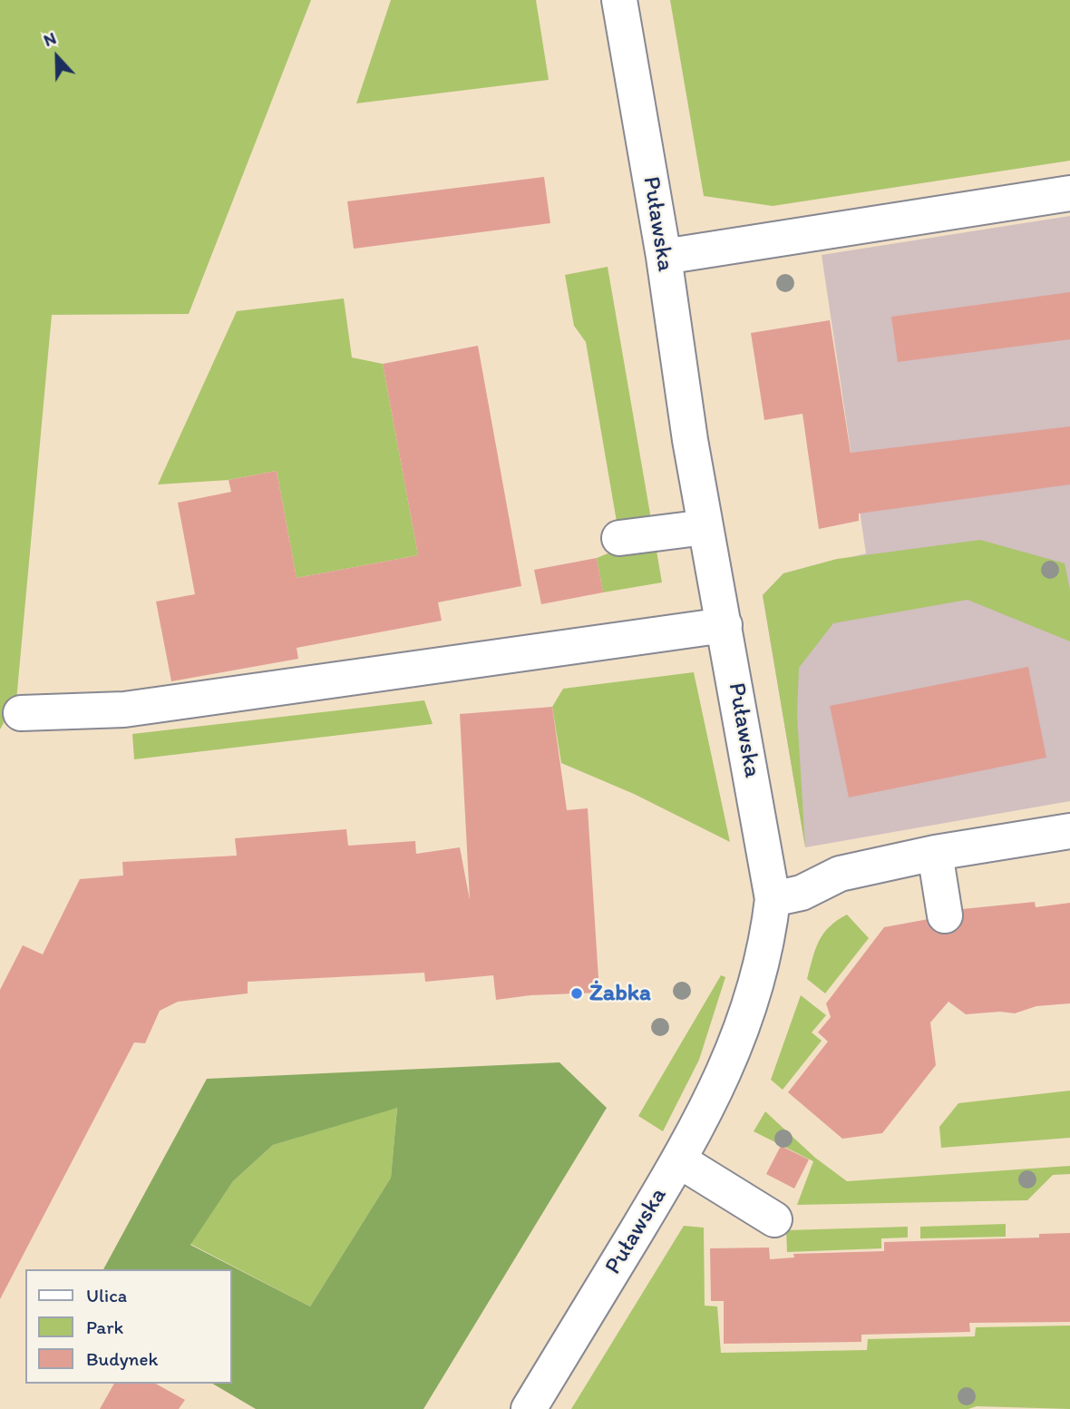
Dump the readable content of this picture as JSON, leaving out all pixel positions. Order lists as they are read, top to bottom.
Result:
{
  "streets": {
    "street": ["Puławska"]
  },
  "places": ["Żabka"],
  "legend": ["Ulica", "Park", "Budynek"],
  "north": "top"
}
